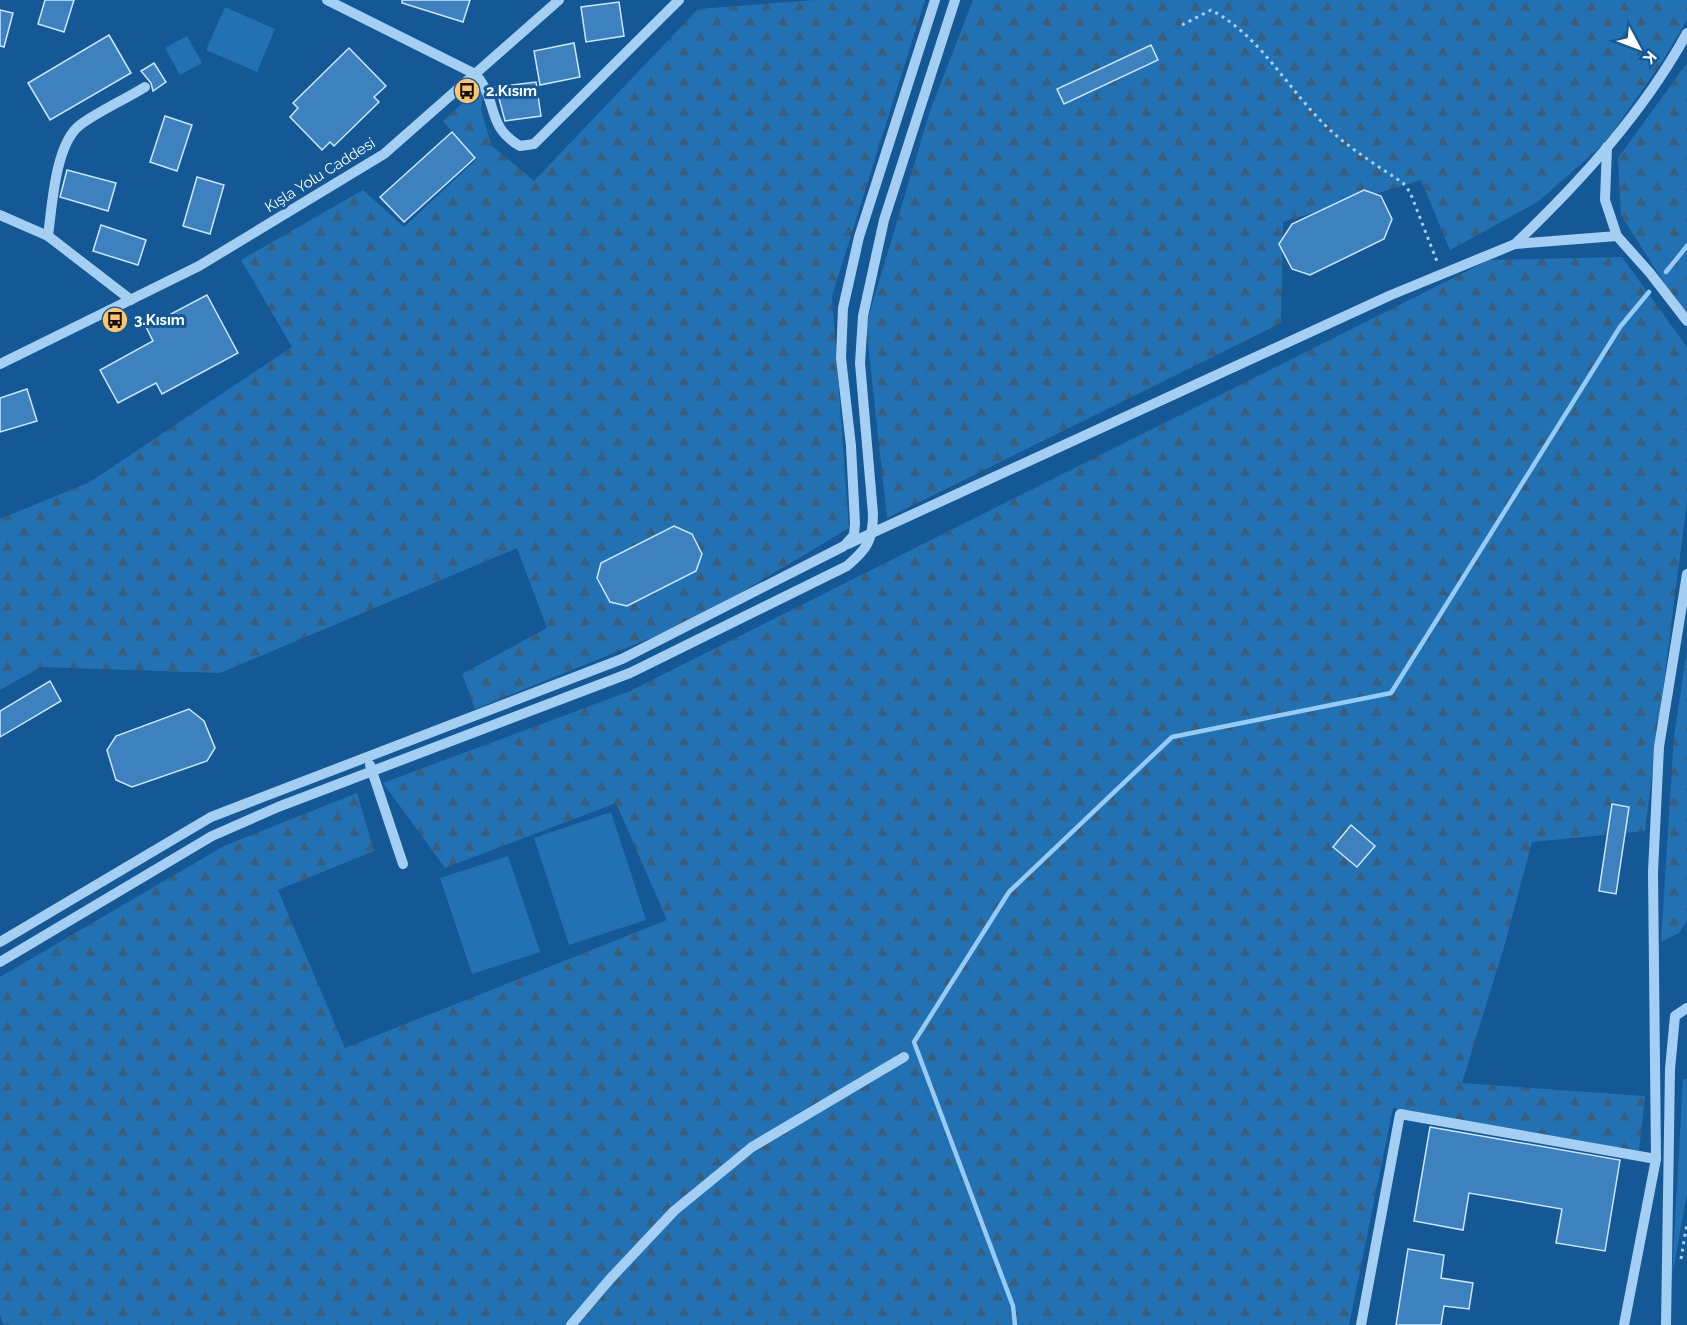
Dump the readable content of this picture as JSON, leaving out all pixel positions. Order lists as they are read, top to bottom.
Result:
{
  "streets": {
    "street": ["Kışla Yolu Caddesi"]
  },
  "places": {
    "bus stop": ["2.Kısım", "3.Kısım"]
  },
  "north": "bottom right"
}
